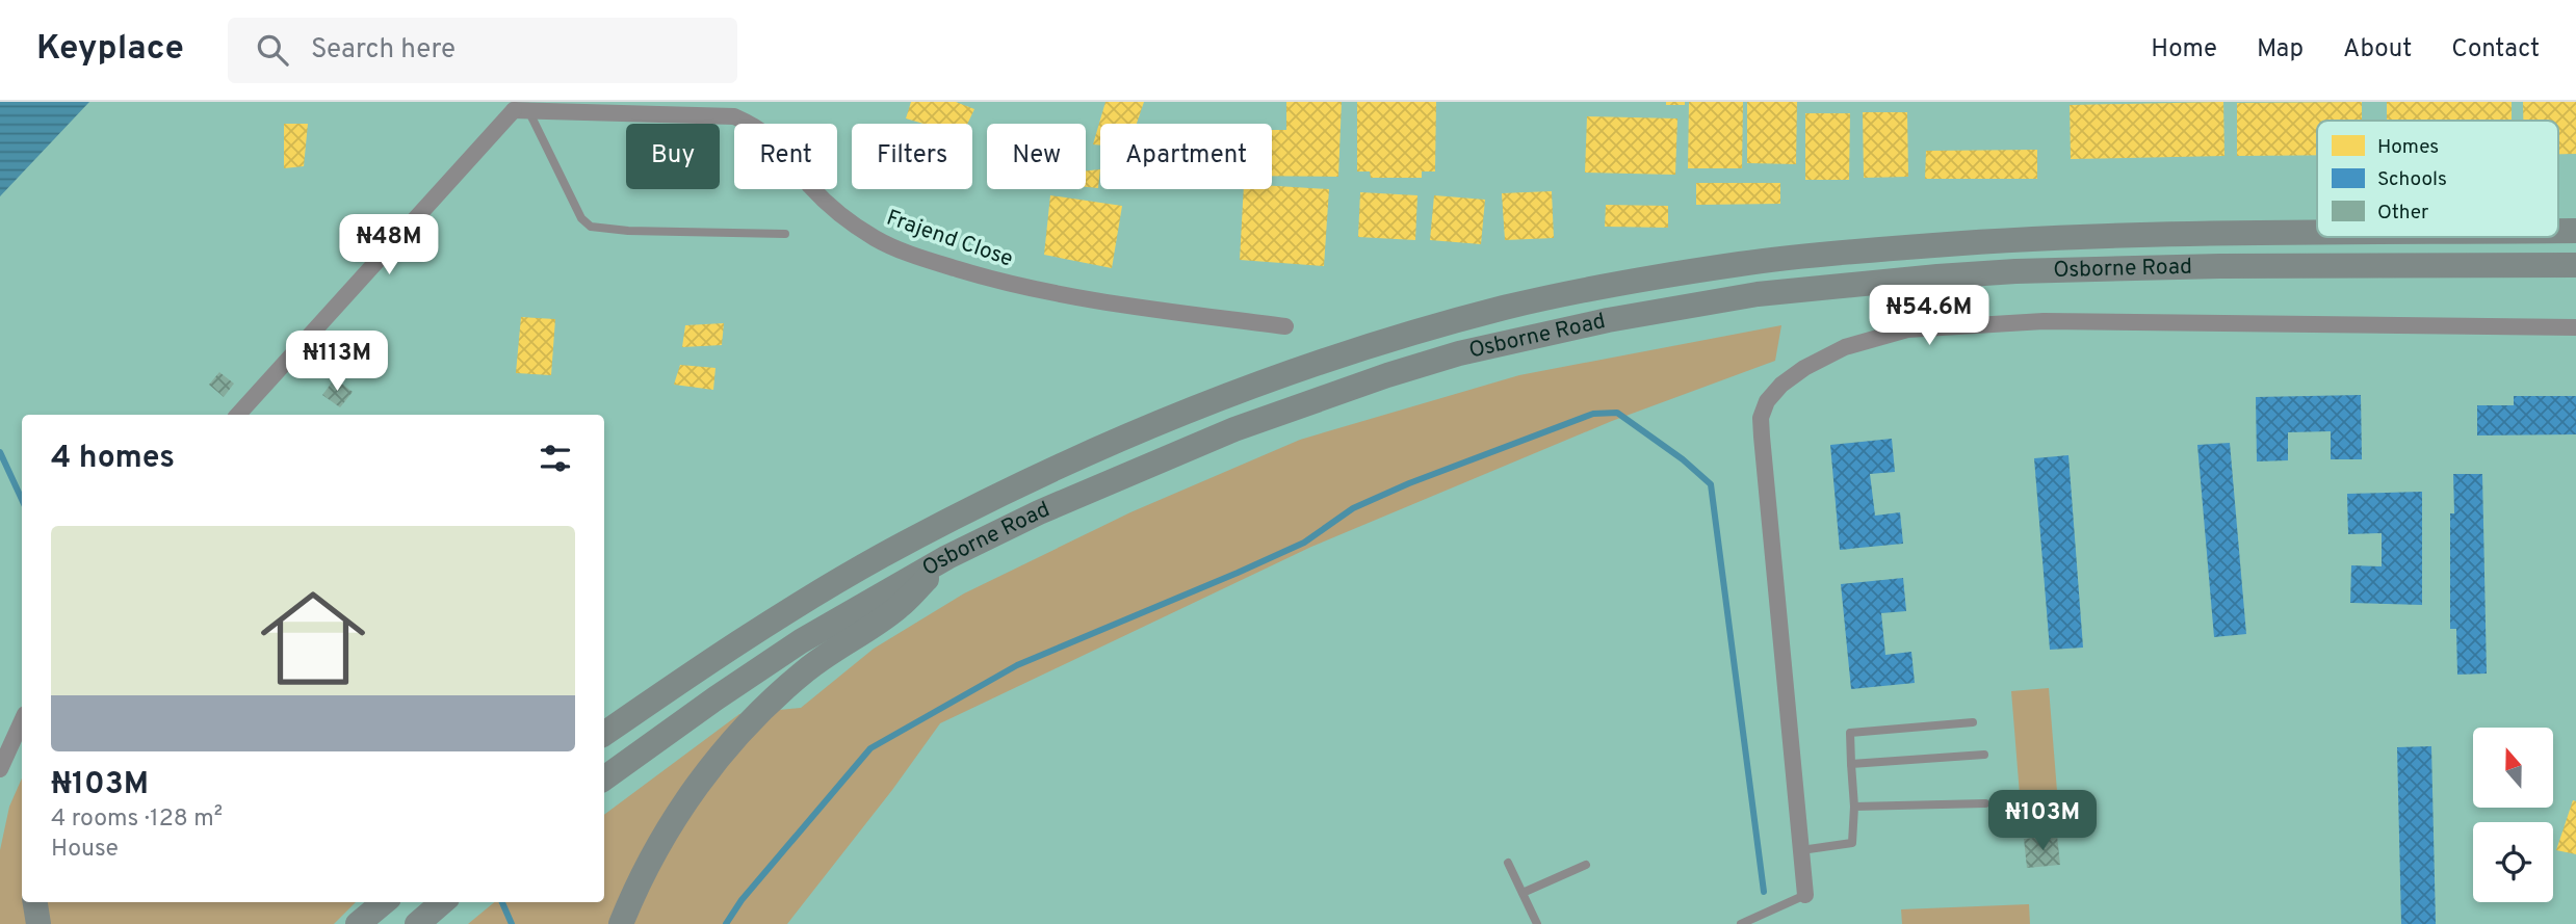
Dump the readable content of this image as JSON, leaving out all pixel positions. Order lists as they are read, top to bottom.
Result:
{
  "streets": {
    "main road": ["Osborne Road"],
    "street": ["Frajend Close"]
  },
  "legend": ["Homes", "Schools", "Other"],
  "north": "top",
  "page": {
    "header": "Keyplace",
    "search": "Search here",
    "nav": [
      "Home",
      "Map",
      "About",
      "Contact"
    ],
    "chip": [
      "Buy",
      "Rent",
      "Filters",
      "New",
      "Apartment"
    ],
    "price": [
      "₦48M",
      "₦54.6M",
      "₦113M",
      "₦103M"
    ],
    "heading": "4 homes",
    "list": [
      {
        "name": "₦103M",
        "note": "4 rooms · 128 m² · House"
      }
    ]
  }
}
